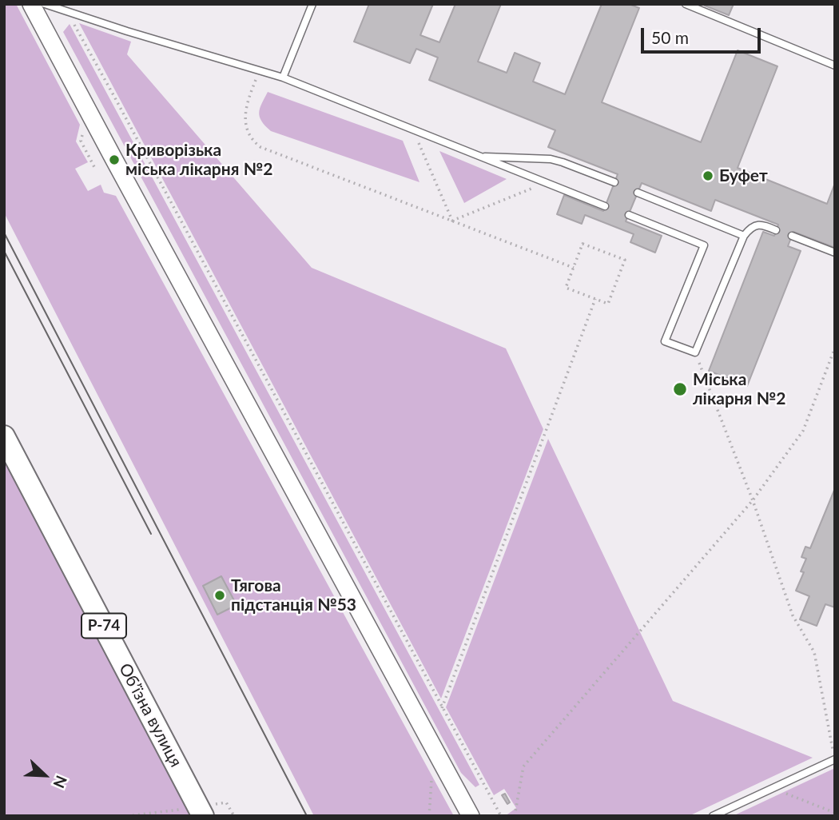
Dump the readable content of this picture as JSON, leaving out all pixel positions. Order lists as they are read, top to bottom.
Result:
{
  "streets": {
    "main road": ["Р-74", "Обʼїзна вулиця"]
  },
  "places": [
    "Криворізька міська лікарня №2",
    "Буфет",
    "Міська лікарня №2",
    "Тягова підстанція №53"
  ],
  "scale_bar": "50 m",
  "north": "bottom right"
}
